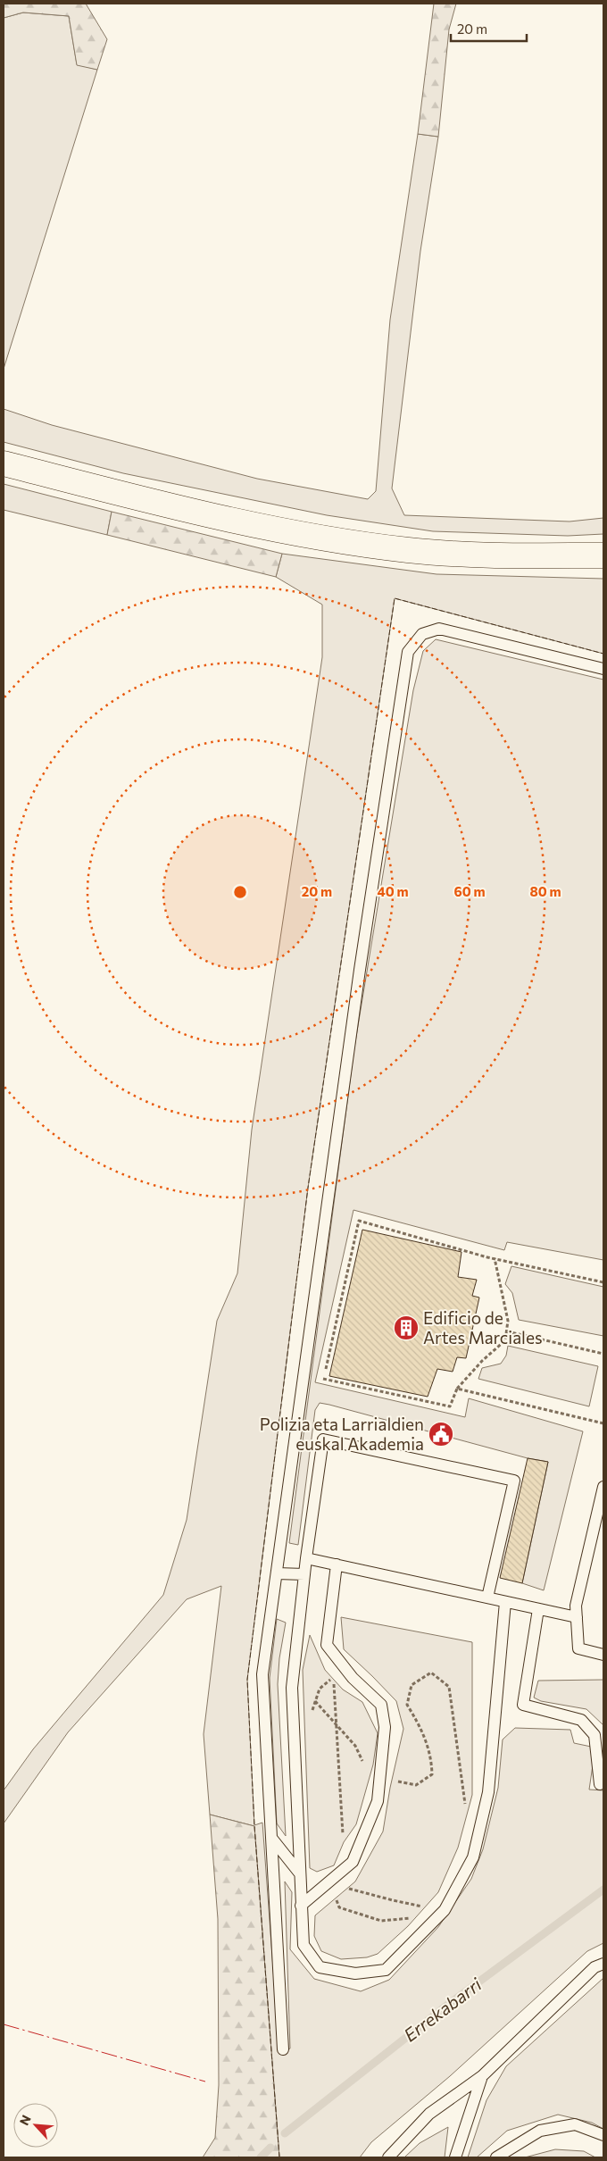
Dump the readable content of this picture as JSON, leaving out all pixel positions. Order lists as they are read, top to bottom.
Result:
{
  "water": ["Errekabarri"],
  "places": {
    "building": ["Edificio de Artes Marciales"],
    "public building": ["Polizia eta Larrialdien euskal Akademia"]
  },
  "scale_bar": "20 m",
  "north": "top left",
  "rings": [
    "20 m",
    "40 m",
    "60 m",
    "80 m"
  ]
}
